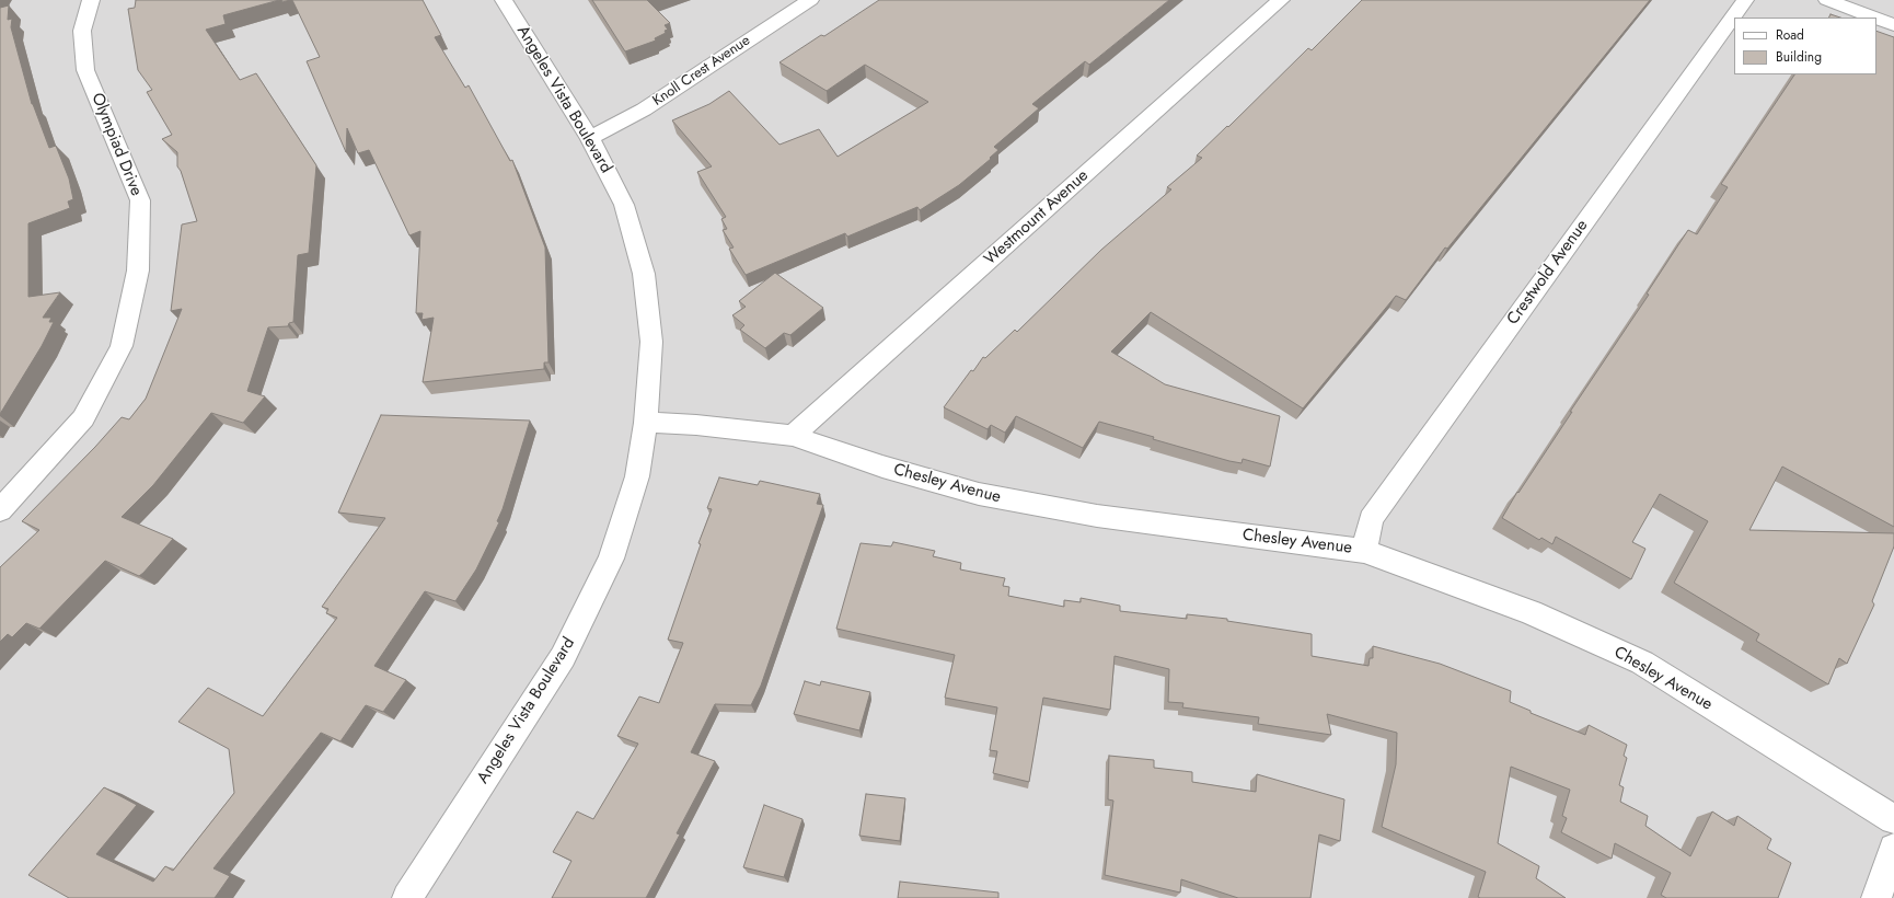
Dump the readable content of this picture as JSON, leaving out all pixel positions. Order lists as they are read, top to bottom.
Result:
{
  "streets": {
    "street": [
      "Knoll Crest Avenue",
      "Angeles Vista Boulevard",
      "Olympiad Drive",
      "Westmount Avenue",
      "Crestwold Avenue",
      "Chesley Avenue"
    ]
  },
  "crossings": [
    ["Knoll Crest Avenue", "Angeles Vista Boulevard"],
    ["Angeles Vista Boulevard", "Chesley Avenue"],
    ["Westmount Avenue", "Chesley Avenue"],
    ["Crestwold Avenue", "Chesley Avenue"]
  ],
  "legend": ["Road", "Building"]
}
